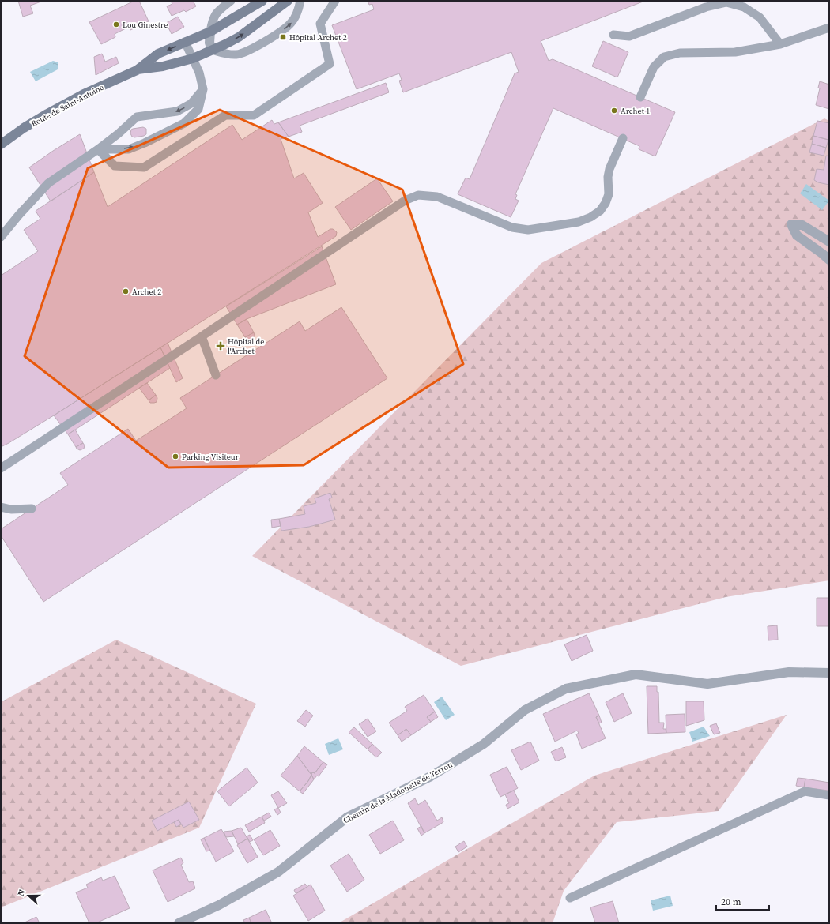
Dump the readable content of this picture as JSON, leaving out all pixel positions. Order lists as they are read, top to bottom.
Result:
{
  "streets": {
    "street": ["Route de Saint-Antoine", "Chemin de la Madonette de Terron"]
  },
  "places": {
    "other": [
      "Lou Ginestre",
      "Archet 1",
      "Archet 2",
      "Parking Visiteur"
    ],
    "transit": ["Hôpital Archet 2"],
    "health": ["Hôpital de l'Archet"]
  },
  "scale_bar": "20 m",
  "north": "left"
}
